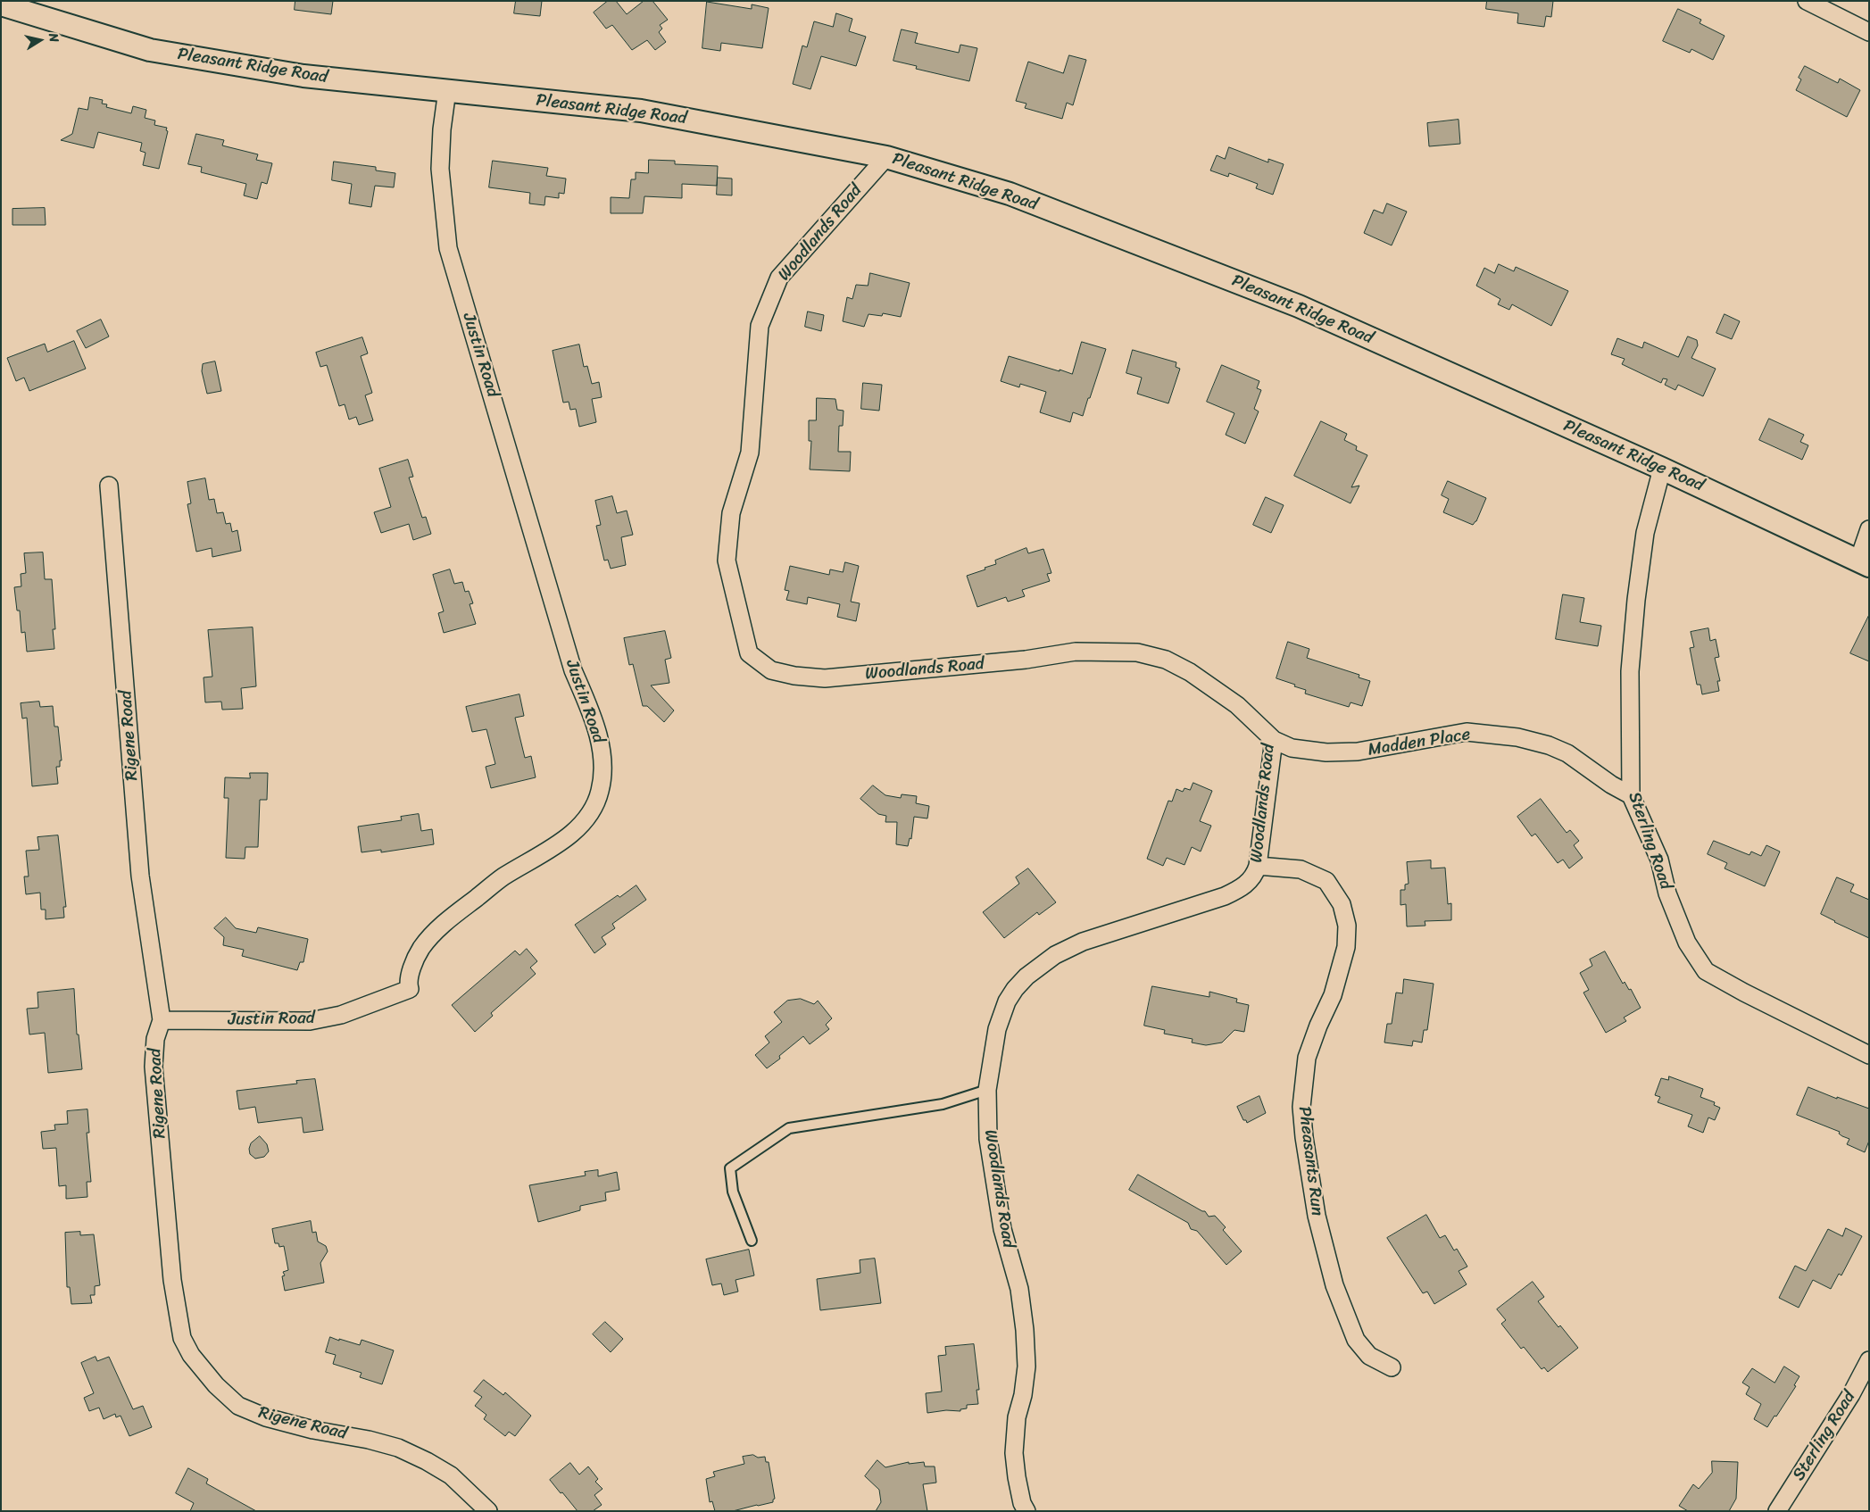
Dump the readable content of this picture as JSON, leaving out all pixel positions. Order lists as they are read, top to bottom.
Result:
{
  "streets": {
    "street": [
      "Pleasant Ridge Road",
      "Woodlands Road",
      "Justin Road",
      "Rigene Road",
      "Madden Place",
      "Sterling Road",
      "Pheasants Run"
    ]
  },
  "crossings": [
    ["Pleasant Ridge Road", "Woodlands Road"],
    ["Pleasant Ridge Road", "Justin Road"],
    ["Pleasant Ridge Road", "Sterling Road"],
    ["Woodlands Road", "Madden Place"],
    ["Woodlands Road", "Pheasants Run"],
    ["Justin Road", "Rigene Road"],
    ["Madden Place", "Sterling Road"]
  ],
  "north": "right"
}
